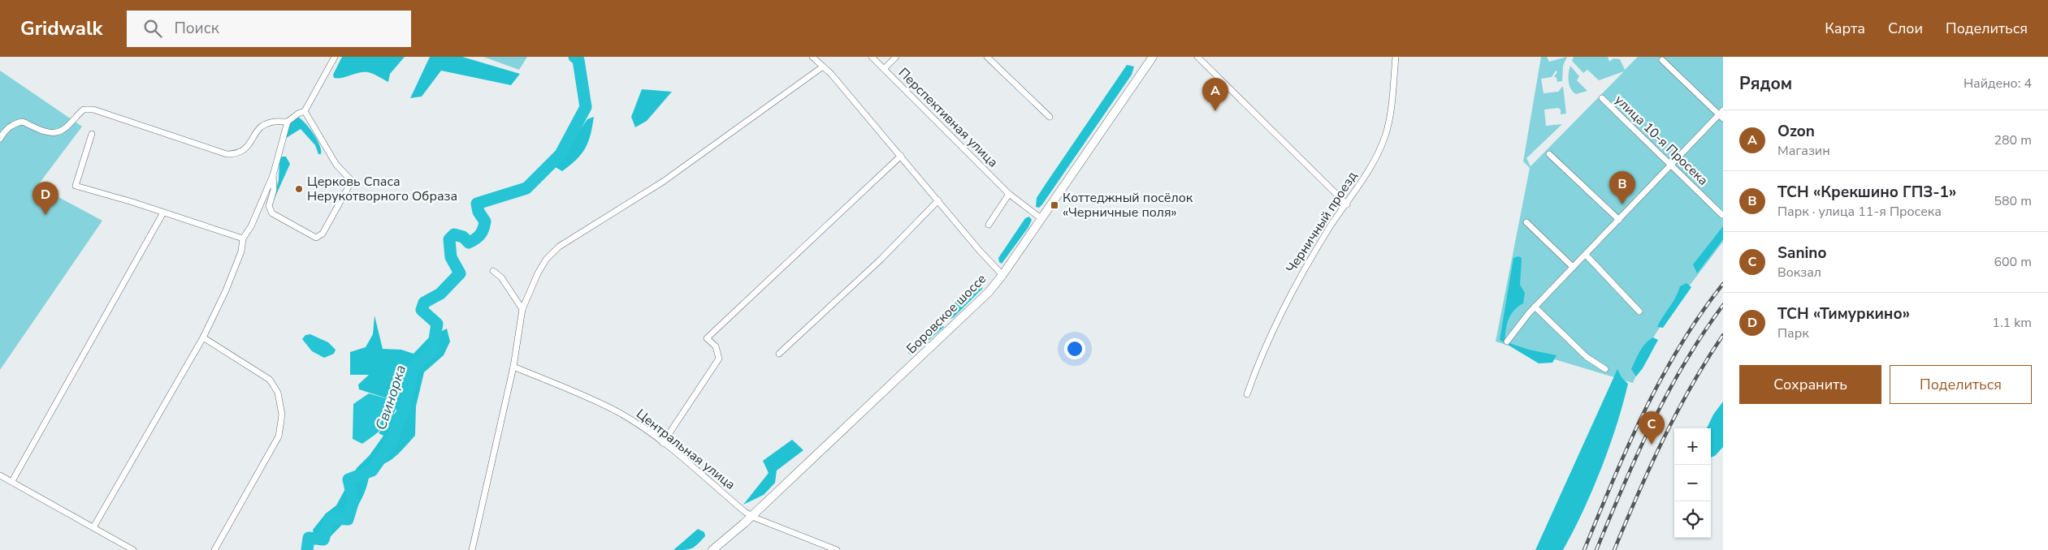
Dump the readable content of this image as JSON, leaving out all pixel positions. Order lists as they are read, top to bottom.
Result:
{
  "streets": {
    "main road": ["Боровское шоссе"],
    "street": [
      "Перспективная улица",
      "улица 10-я Просека",
      "Черничный проезд",
      "Центральная улица"
    ]
  },
  "crossings": [
    ["Перспективная улица", "Боровское шоссе"],
    ["Боровское шоссе", "Центральная улица"]
  ],
  "water": ["Свинорка"],
  "places": {
    "other": ["Церковь Спаса Нерукотворного Образа"],
    "transit": ["Коттеджный посёлок «Черничные поля»"]
  },
  "page": {
    "header": "Gridwalk",
    "search": "Поиск",
    "nav": ["Карта", "Слои", "Поделиться"],
    "heading": ["Рядом", "Найдено: 4"],
    "pins": [
      "A",
      "B",
      "D",
      "C"
    ],
    "list": [
      {
        "mark": "A",
        "name": "Ozon",
        "note": "Магазин",
        "value": "280 m"
      },
      {
        "mark": "B",
        "name": "ТСН «Крекшино ГПЗ-1»",
        "note": "Парк · улица 11-я Просека",
        "value": "580 m"
      },
      {
        "mark": "C",
        "name": "Sanino",
        "note": "Вокзал",
        "value": "600 m"
      },
      {
        "mark": "D",
        "name": "ТСН «Тимуркино»",
        "note": "Парк",
        "value": "1.1 km"
      }
    ],
    "buttons": ["Сохранить", "Поделиться"],
    "map_buttons": ["+", "−"]
  }
}
